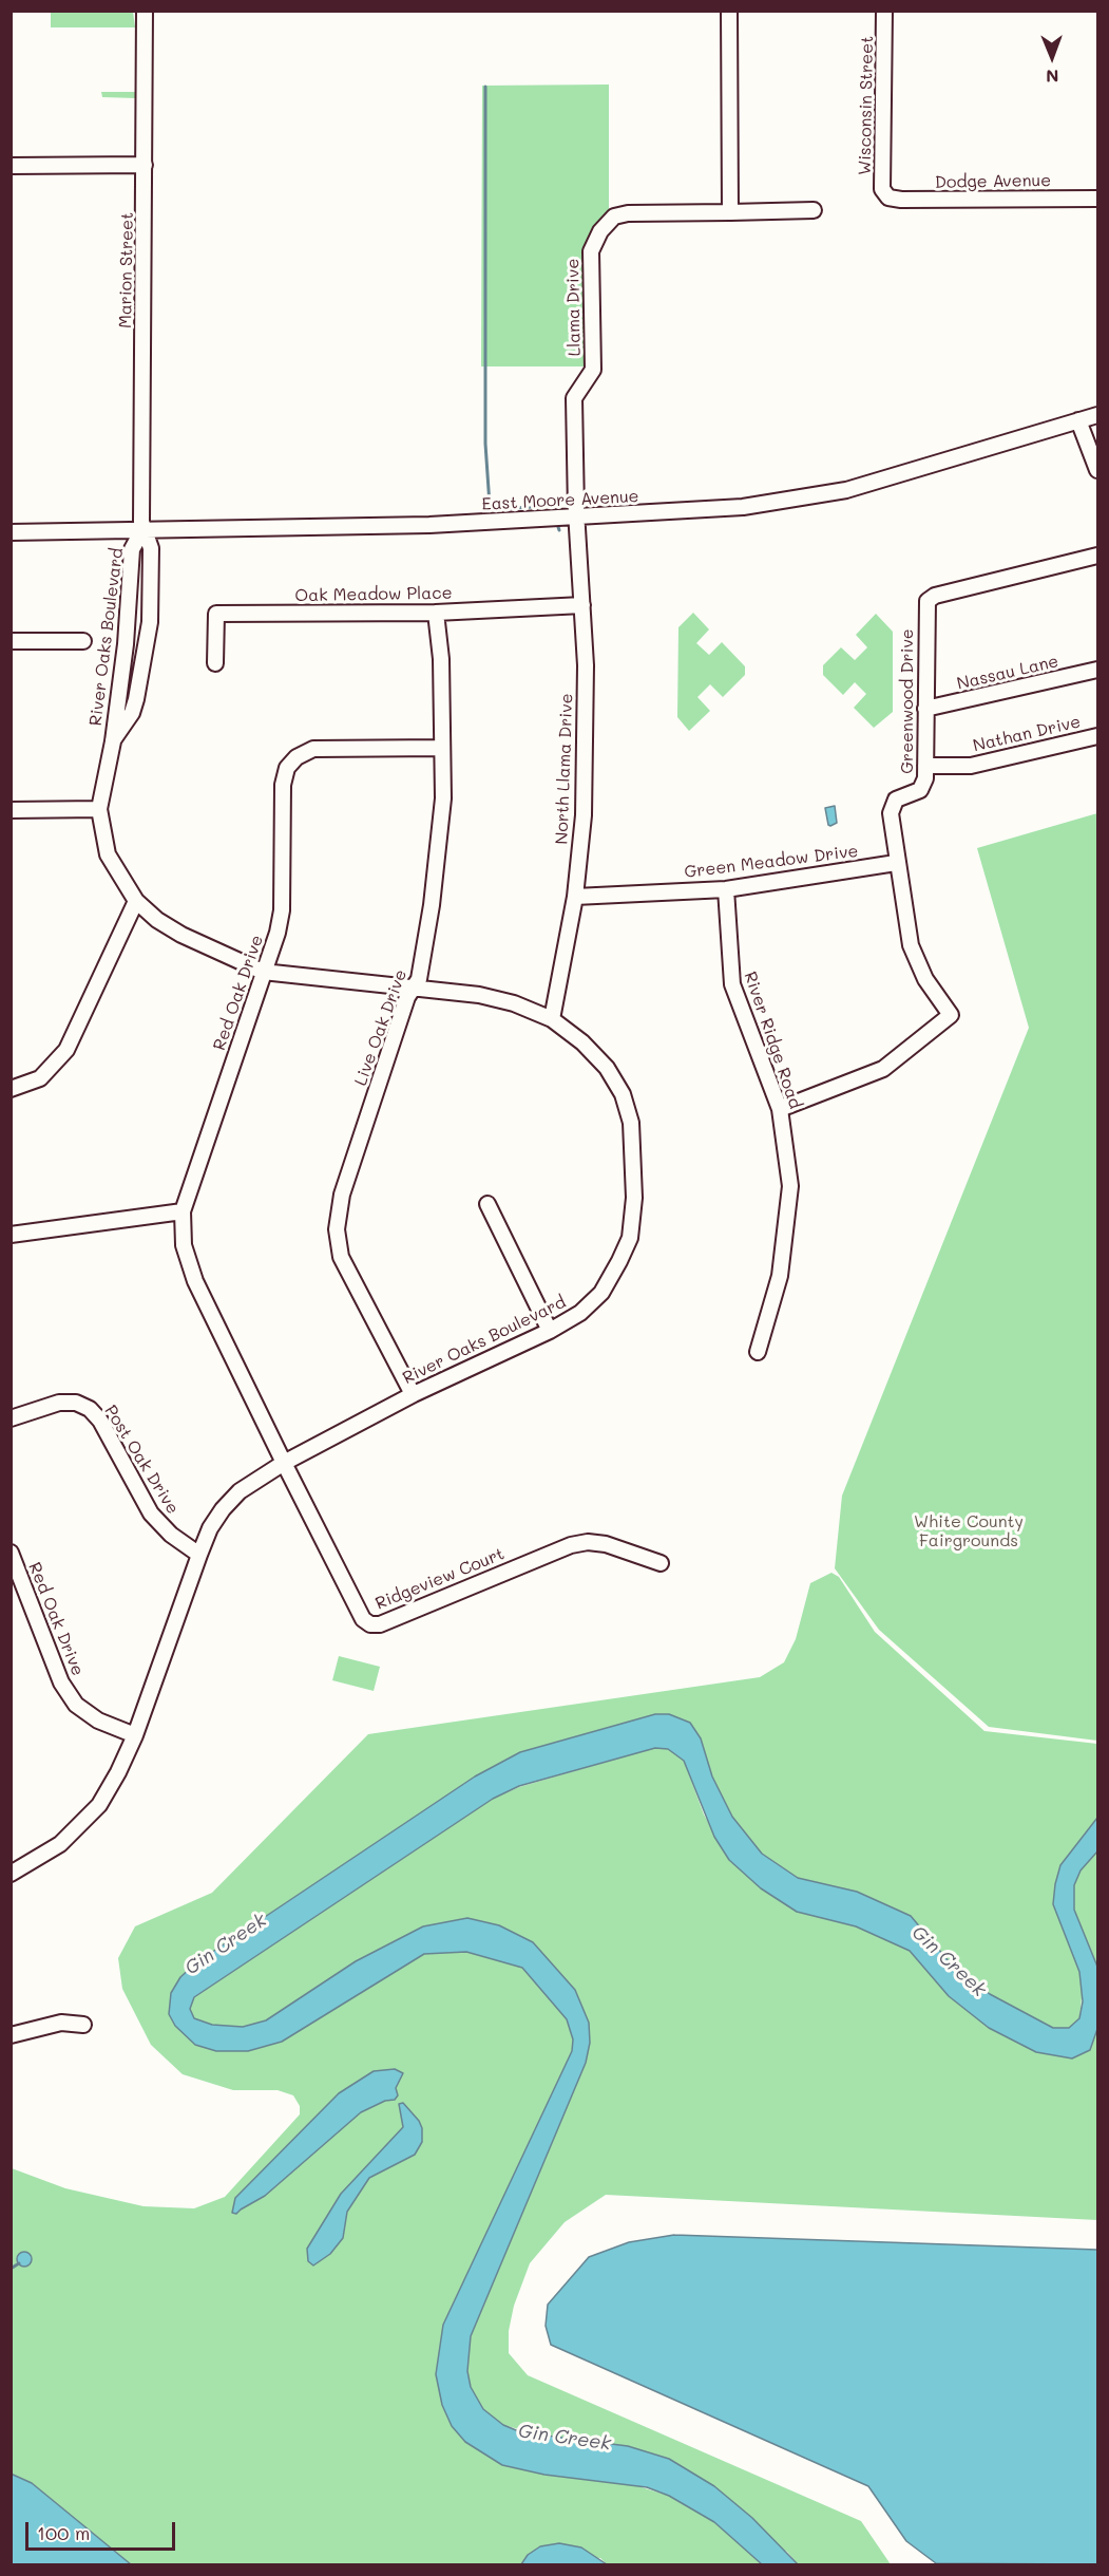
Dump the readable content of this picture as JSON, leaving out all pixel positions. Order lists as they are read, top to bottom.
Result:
{
  "streets": {
    "street": [
      "Wisconsin Street",
      "Dodge Avenue",
      "Marion Street",
      "Llama Drive",
      "East Moore Avenue",
      "Oak Meadow Place",
      "River Oaks Boulevard",
      "Nassau Lane",
      "Greenwood Drive",
      "Nathan Drive",
      "North Llama Drive",
      "Green Meadow Drive",
      "Red Oak Drive",
      "Live Oak Drive",
      "River Ridge Road",
      "Post Oak Drive",
      "Ridgeview Court"
    ]
  },
  "crossings": [
    ["Wisconsin Street", "Dodge Avenue"],
    ["Marion Street", "East Moore Avenue"],
    ["Marion Street", "River Oaks Boulevard"],
    ["Llama Drive", "East Moore Avenue"],
    ["Llama Drive", "North Llama Drive"],
    ["East Moore Avenue", "River Oaks Boulevard"],
    ["East Moore Avenue", "North Llama Drive"],
    ["Oak Meadow Place", "North Llama Drive"],
    ["Oak Meadow Place", "Live Oak Drive"],
    ["River Oaks Boulevard", "North Llama Drive"],
    ["River Oaks Boulevard", "Red Oak Drive"],
    ["River Oaks Boulevard", "Live Oak Drive"],
    ["River Oaks Boulevard", "Post Oak Drive"],
    ["River Oaks Boulevard", "Ridgeview Court"],
    ["Nassau Lane", "Greenwood Drive"],
    ["Greenwood Drive", "Nathan Drive"],
    ["Greenwood Drive", "Green Meadow Drive"],
    ["Greenwood Drive", "River Ridge Road"],
    ["North Llama Drive", "Green Meadow Drive"],
    ["Green Meadow Drive", "River Ridge Road"],
    ["Red Oak Drive", "Live Oak Drive"]
  ],
  "water": ["Gin Creek"],
  "parks": ["White County Fairgrounds"],
  "scale_bar": "100 m",
  "north": "bottom"
}
